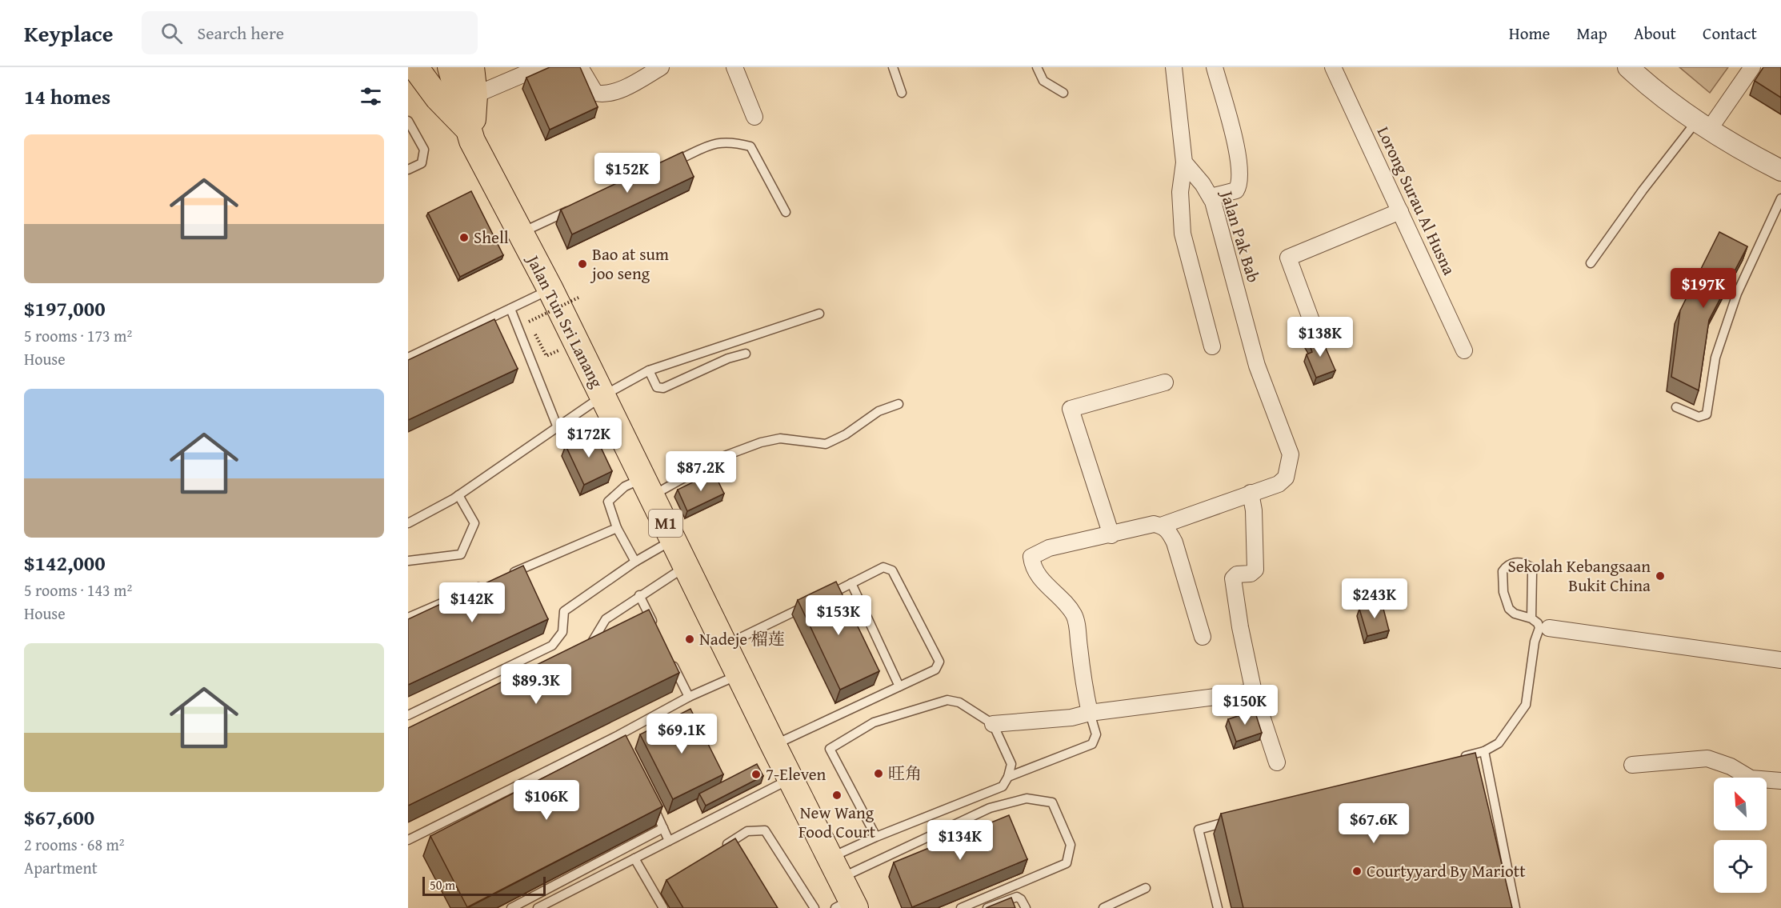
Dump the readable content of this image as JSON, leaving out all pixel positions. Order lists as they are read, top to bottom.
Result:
{
  "streets": {
    "main road": ["Jalan Tun Sri Lanang", "M1"],
    "street": ["Lorong Surau Al Husna", "Jalan Pak Bab"]
  },
  "places": [
    "Shell",
    "Bao at sum joo seng",
    "Sekolah Kebangsaan Bukit China",
    "Nadeje 榴莲",
    "旺角",
    "7-Eleven",
    "New Wang Food Court",
    "Courtyyard By Mariott"
  ],
  "scale_bar": "50 m",
  "north": "top left",
  "page": {
    "header": "Keyplace",
    "search": "Search here",
    "nav": [
      "Home",
      "Map",
      "About",
      "Contact"
    ],
    "heading": "14 homes",
    "list": [
      {
        "name": "$197,000",
        "note": "5 rooms · 173 m² · House"
      },
      {
        "name": "$142,000",
        "note": "5 rooms · 143 m² · House"
      },
      {
        "name": "$67,600",
        "note": "2 rooms · 68 m² · Apartment"
      }
    ],
    "price": [
      "$152K",
      "$197K",
      "$138K",
      "$172K",
      "$87.2K",
      "$243K",
      "$142K",
      "$153K",
      "$89.3K",
      "$150K",
      "$69.1K",
      "$106K",
      "$67.6K",
      "$134K"
    ],
    "scale": "50 m"
  }
}
